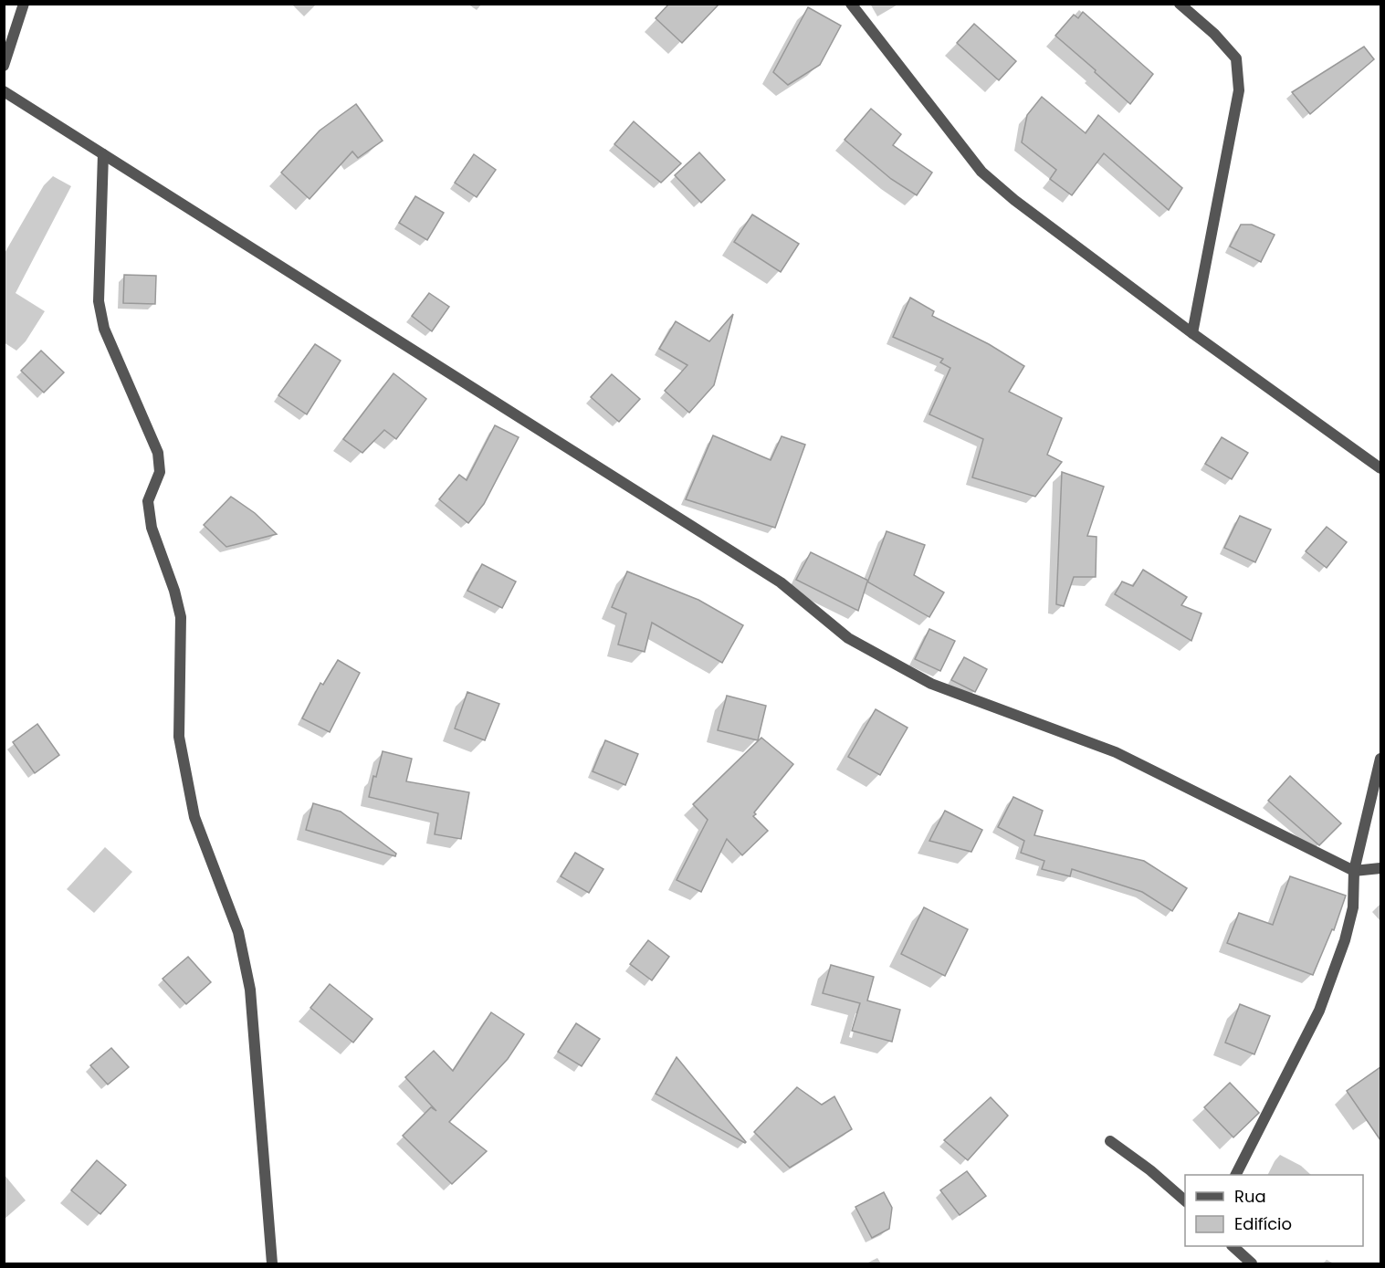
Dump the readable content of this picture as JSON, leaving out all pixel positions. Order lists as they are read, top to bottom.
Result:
{
  "legend": ["Rua", "Edifício"]
}
